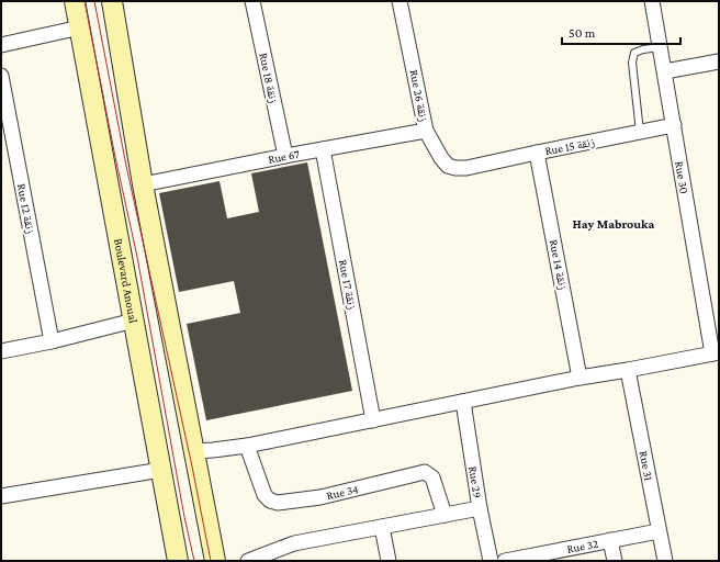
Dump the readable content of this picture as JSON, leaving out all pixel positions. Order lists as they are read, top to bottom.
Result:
{
  "streets": {
    "street": [
      "Rue 18 زنقة",
      "Rue 26 زنقة",
      "Rue 15 زنقة",
      "Rue 67",
      "Rue 30",
      "Rue 12 زنقة",
      "Rue 14 زنقة",
      "Boulevard Anoual",
      "Rue 17 زنقة",
      "Rue 31",
      "Rue 29",
      "Rue 34",
      "Rue 32"
    ]
  },
  "crossings": [
    ["Rue 18 زنقة", "Rue 67"],
    ["Rue 26 زنقة", "Rue 15 زنقة"],
    ["Rue 26 زنقة", "Rue 67"],
    ["Rue 15 زنقة", "Rue 30"],
    ["Rue 15 زنقة", "Rue 14 زنقة"],
    ["Rue 67", "Rue 17 زنقة"],
    ["Rue 31", "Rue 32"]
  ],
  "districts": ["Hay Mabrouka"],
  "scale_bar": "50 m"
}
